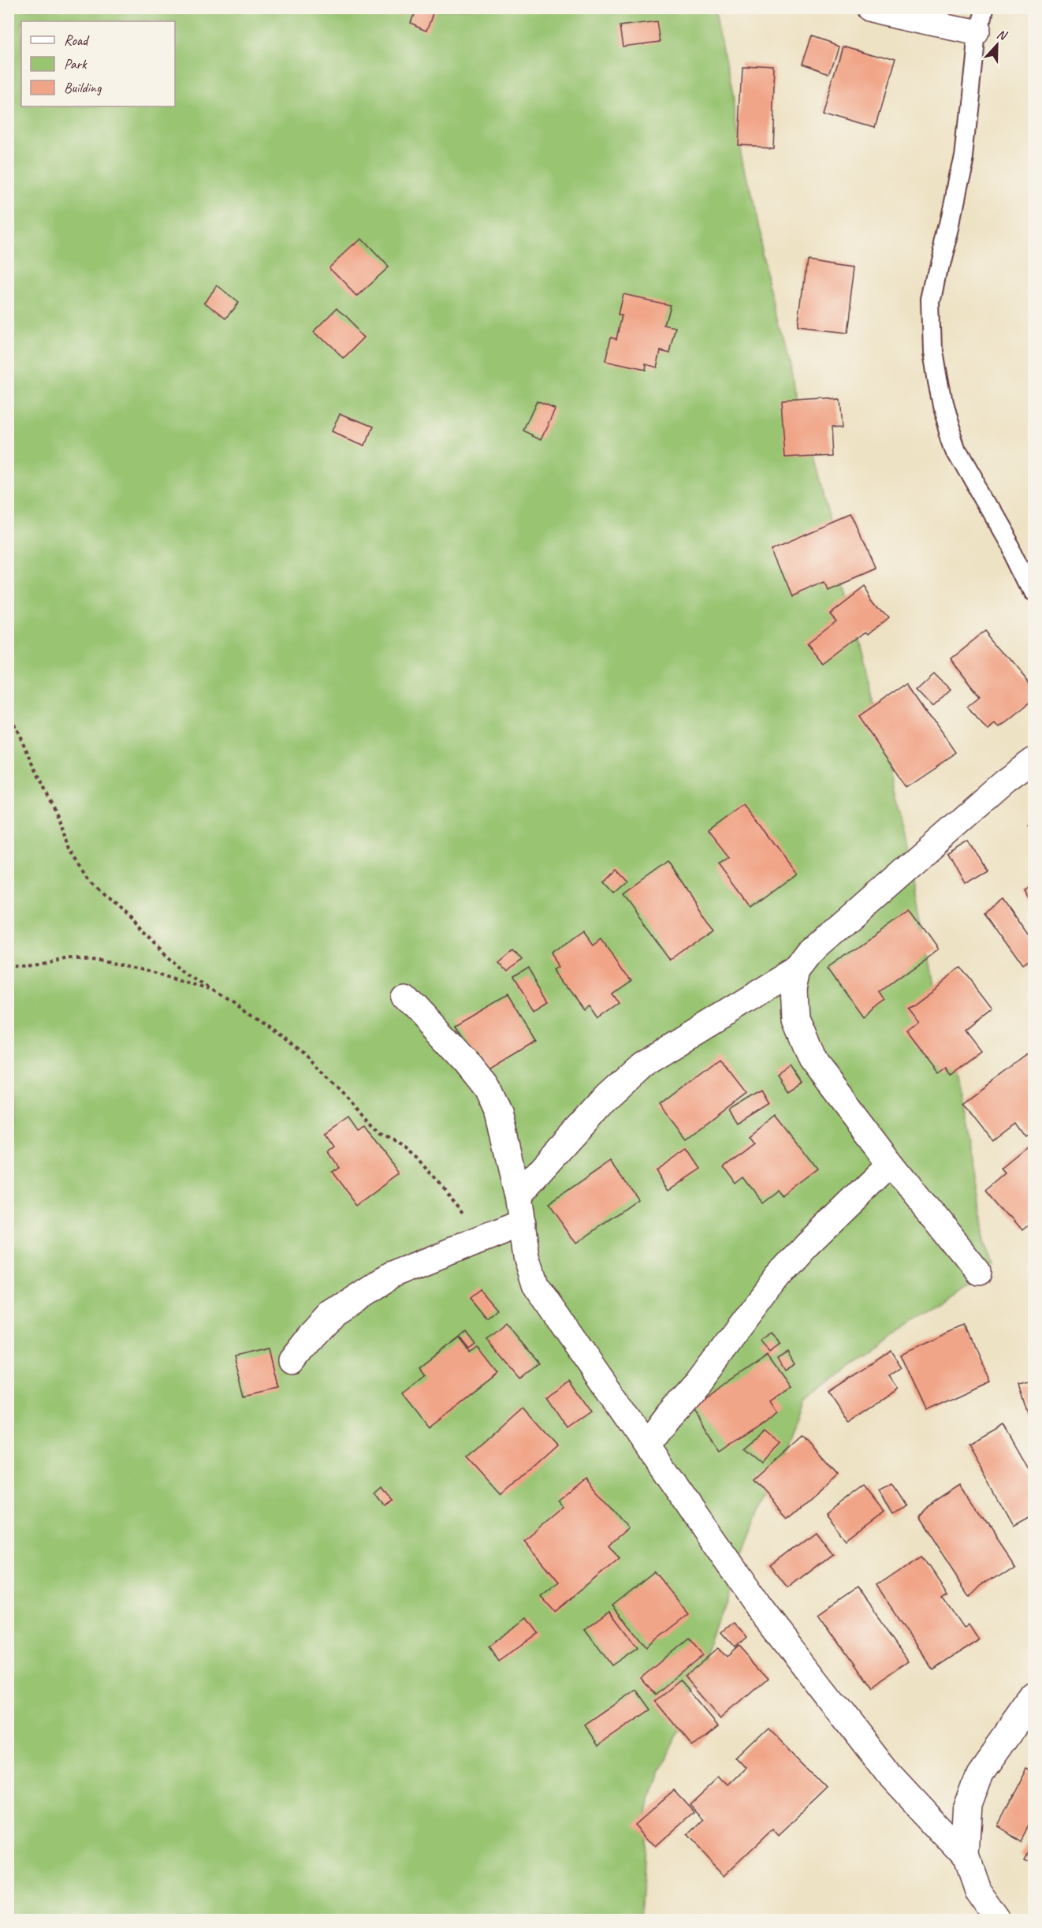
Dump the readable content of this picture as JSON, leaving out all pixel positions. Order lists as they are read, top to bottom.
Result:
{
  "legend": ["Road", "Park", "Building"],
  "north": "top"
}
